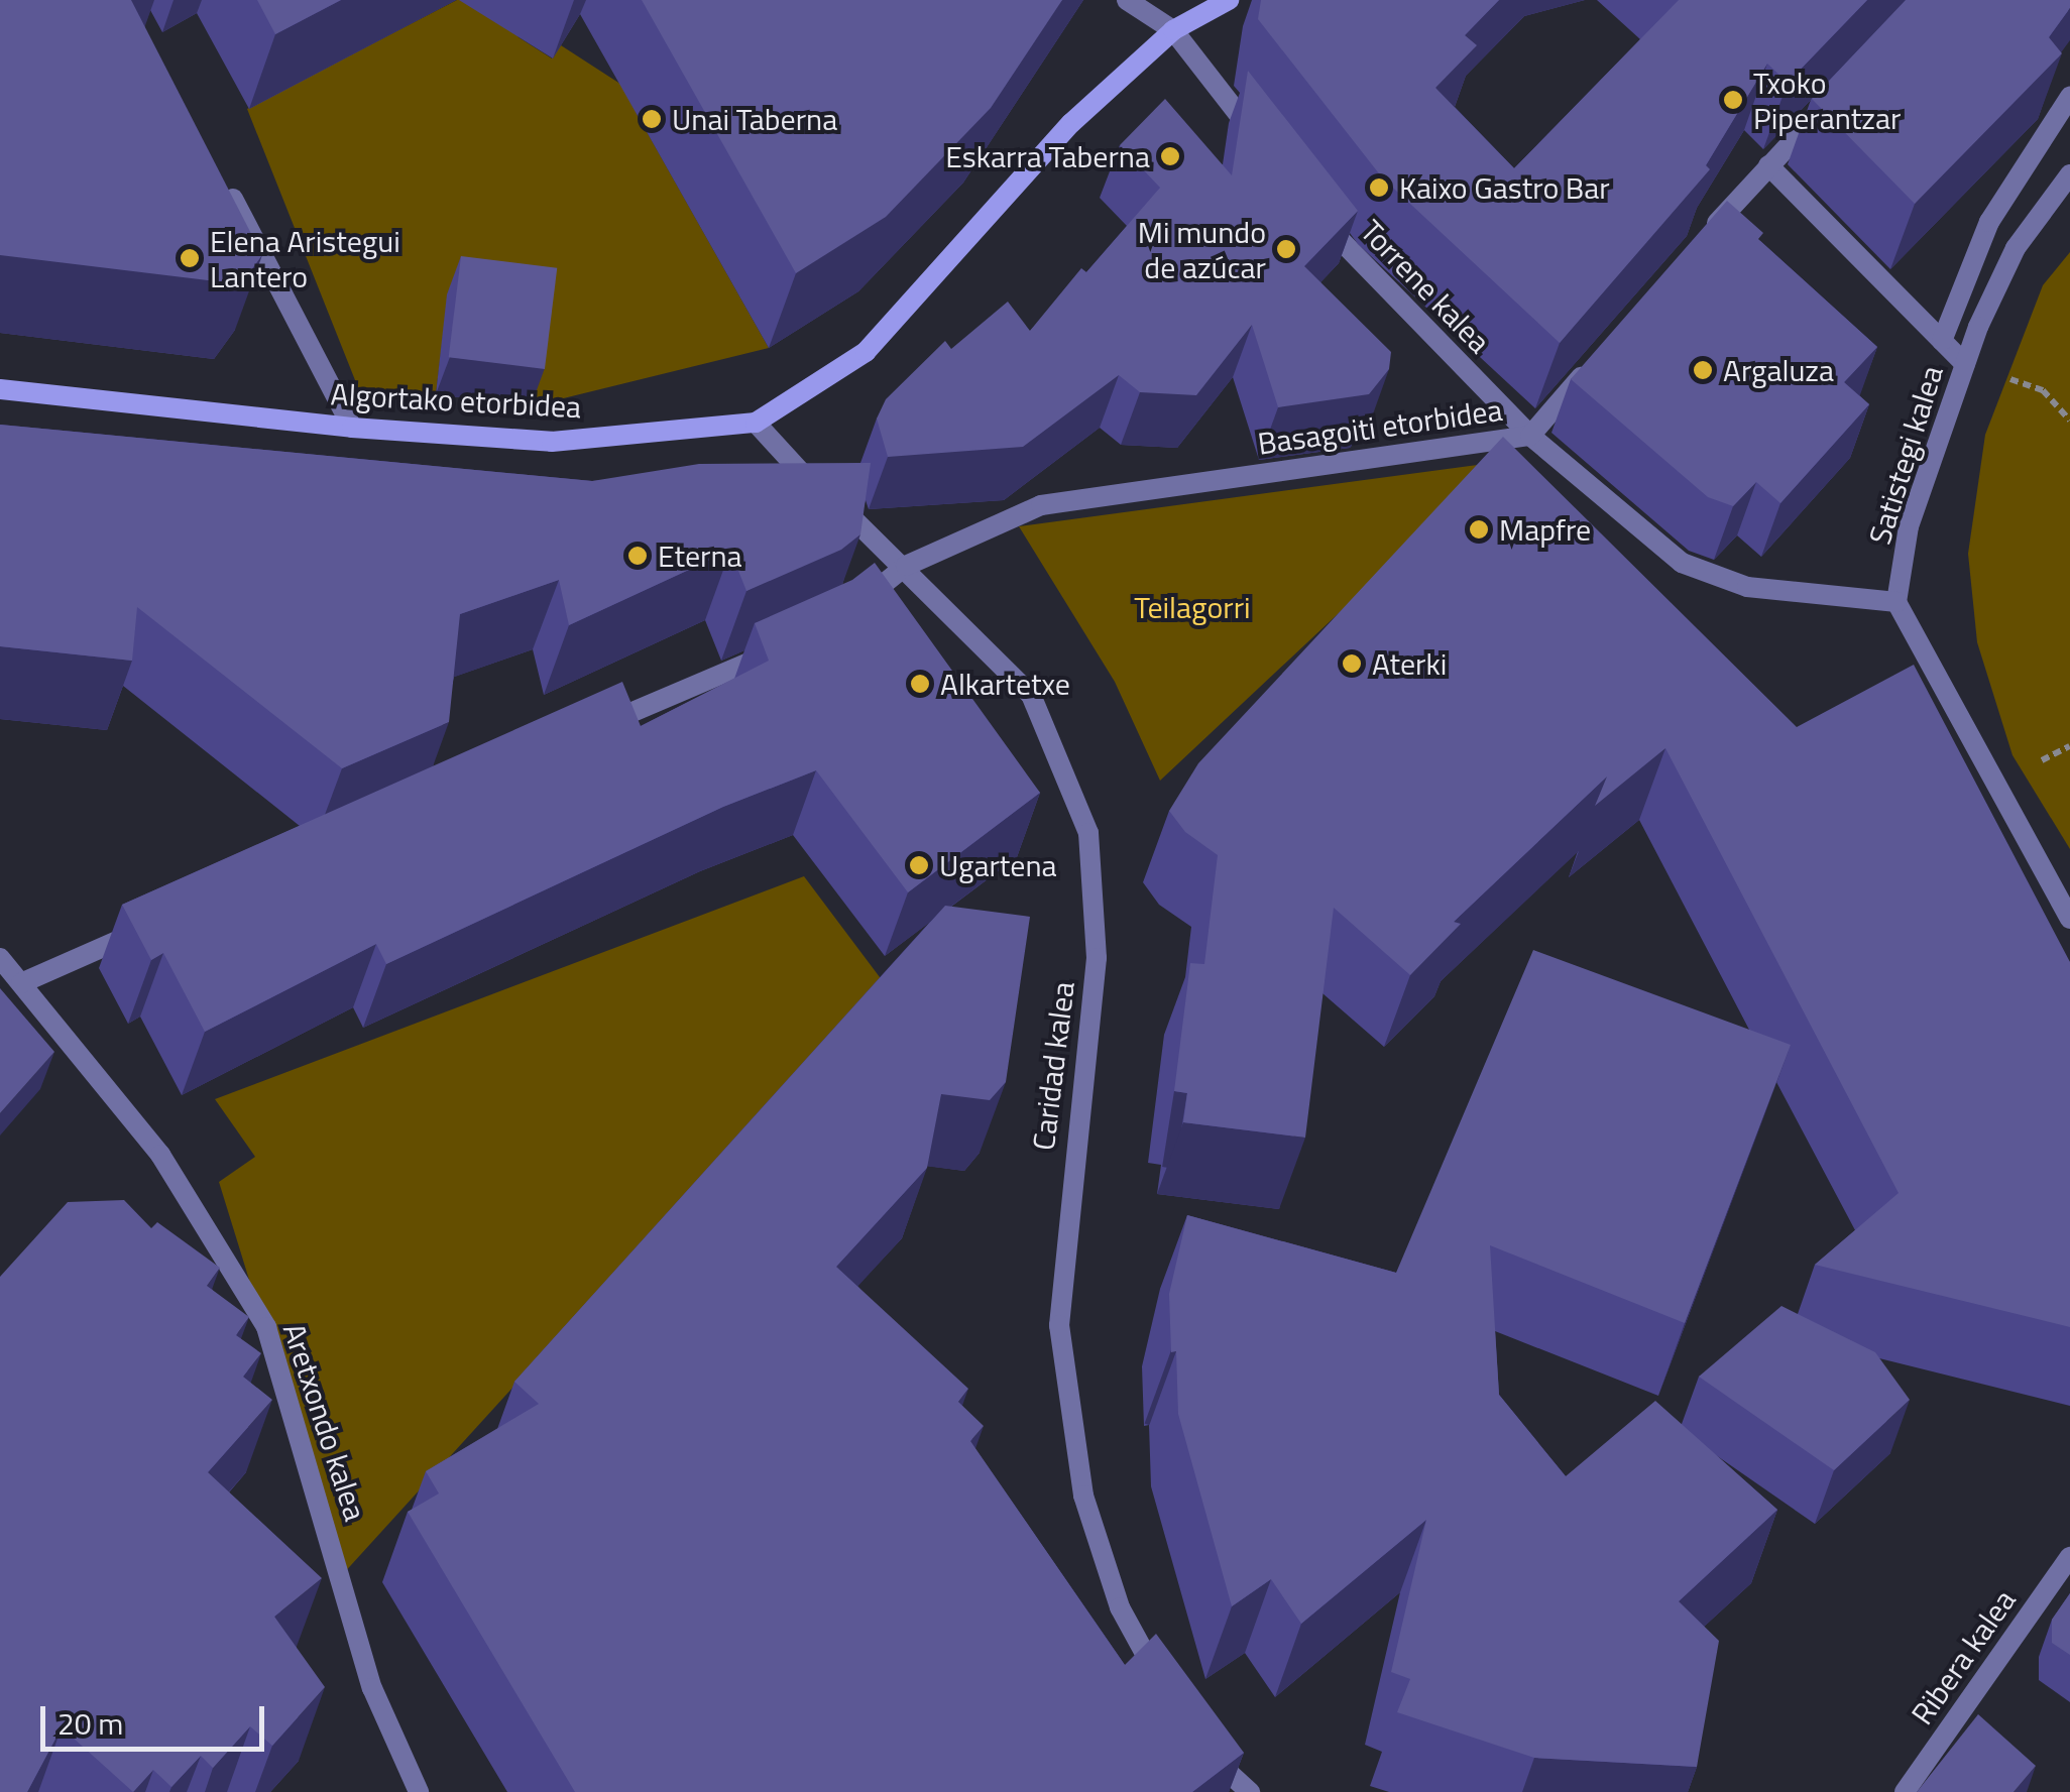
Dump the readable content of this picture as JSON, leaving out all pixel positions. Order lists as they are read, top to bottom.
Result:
{
  "streets": {
    "street": [
      "Torrene kalea",
      "Algortako etorbidea",
      "Basagoiti etorbidea",
      "Satistegi kalea",
      "Caridad kalea",
      "Aretxondo kalea",
      "Ribera kalea"
    ]
  },
  "crossings": [
    ["Torrene kalea", "Basagoiti etorbidea"],
    ["Torrene kalea", "Satistegi kalea"],
    ["Algortako etorbidea", "Caridad kalea"],
    ["Basagoiti etorbidea", "Caridad kalea"]
  ],
  "parks": ["Teilagorri"],
  "places": [
    "Txoko Piperantzar",
    "Unai Taberna",
    "Eskarra Taberna",
    "Kaixo Gastro Bar",
    "Mi mundo de azúcar",
    "Elena Aristegui Lantero",
    "Argaluza",
    "Mapfre",
    "Eterna",
    "Aterki",
    "Alkartetxe",
    "Ugartena"
  ],
  "scale_bar": "20 m"
}
